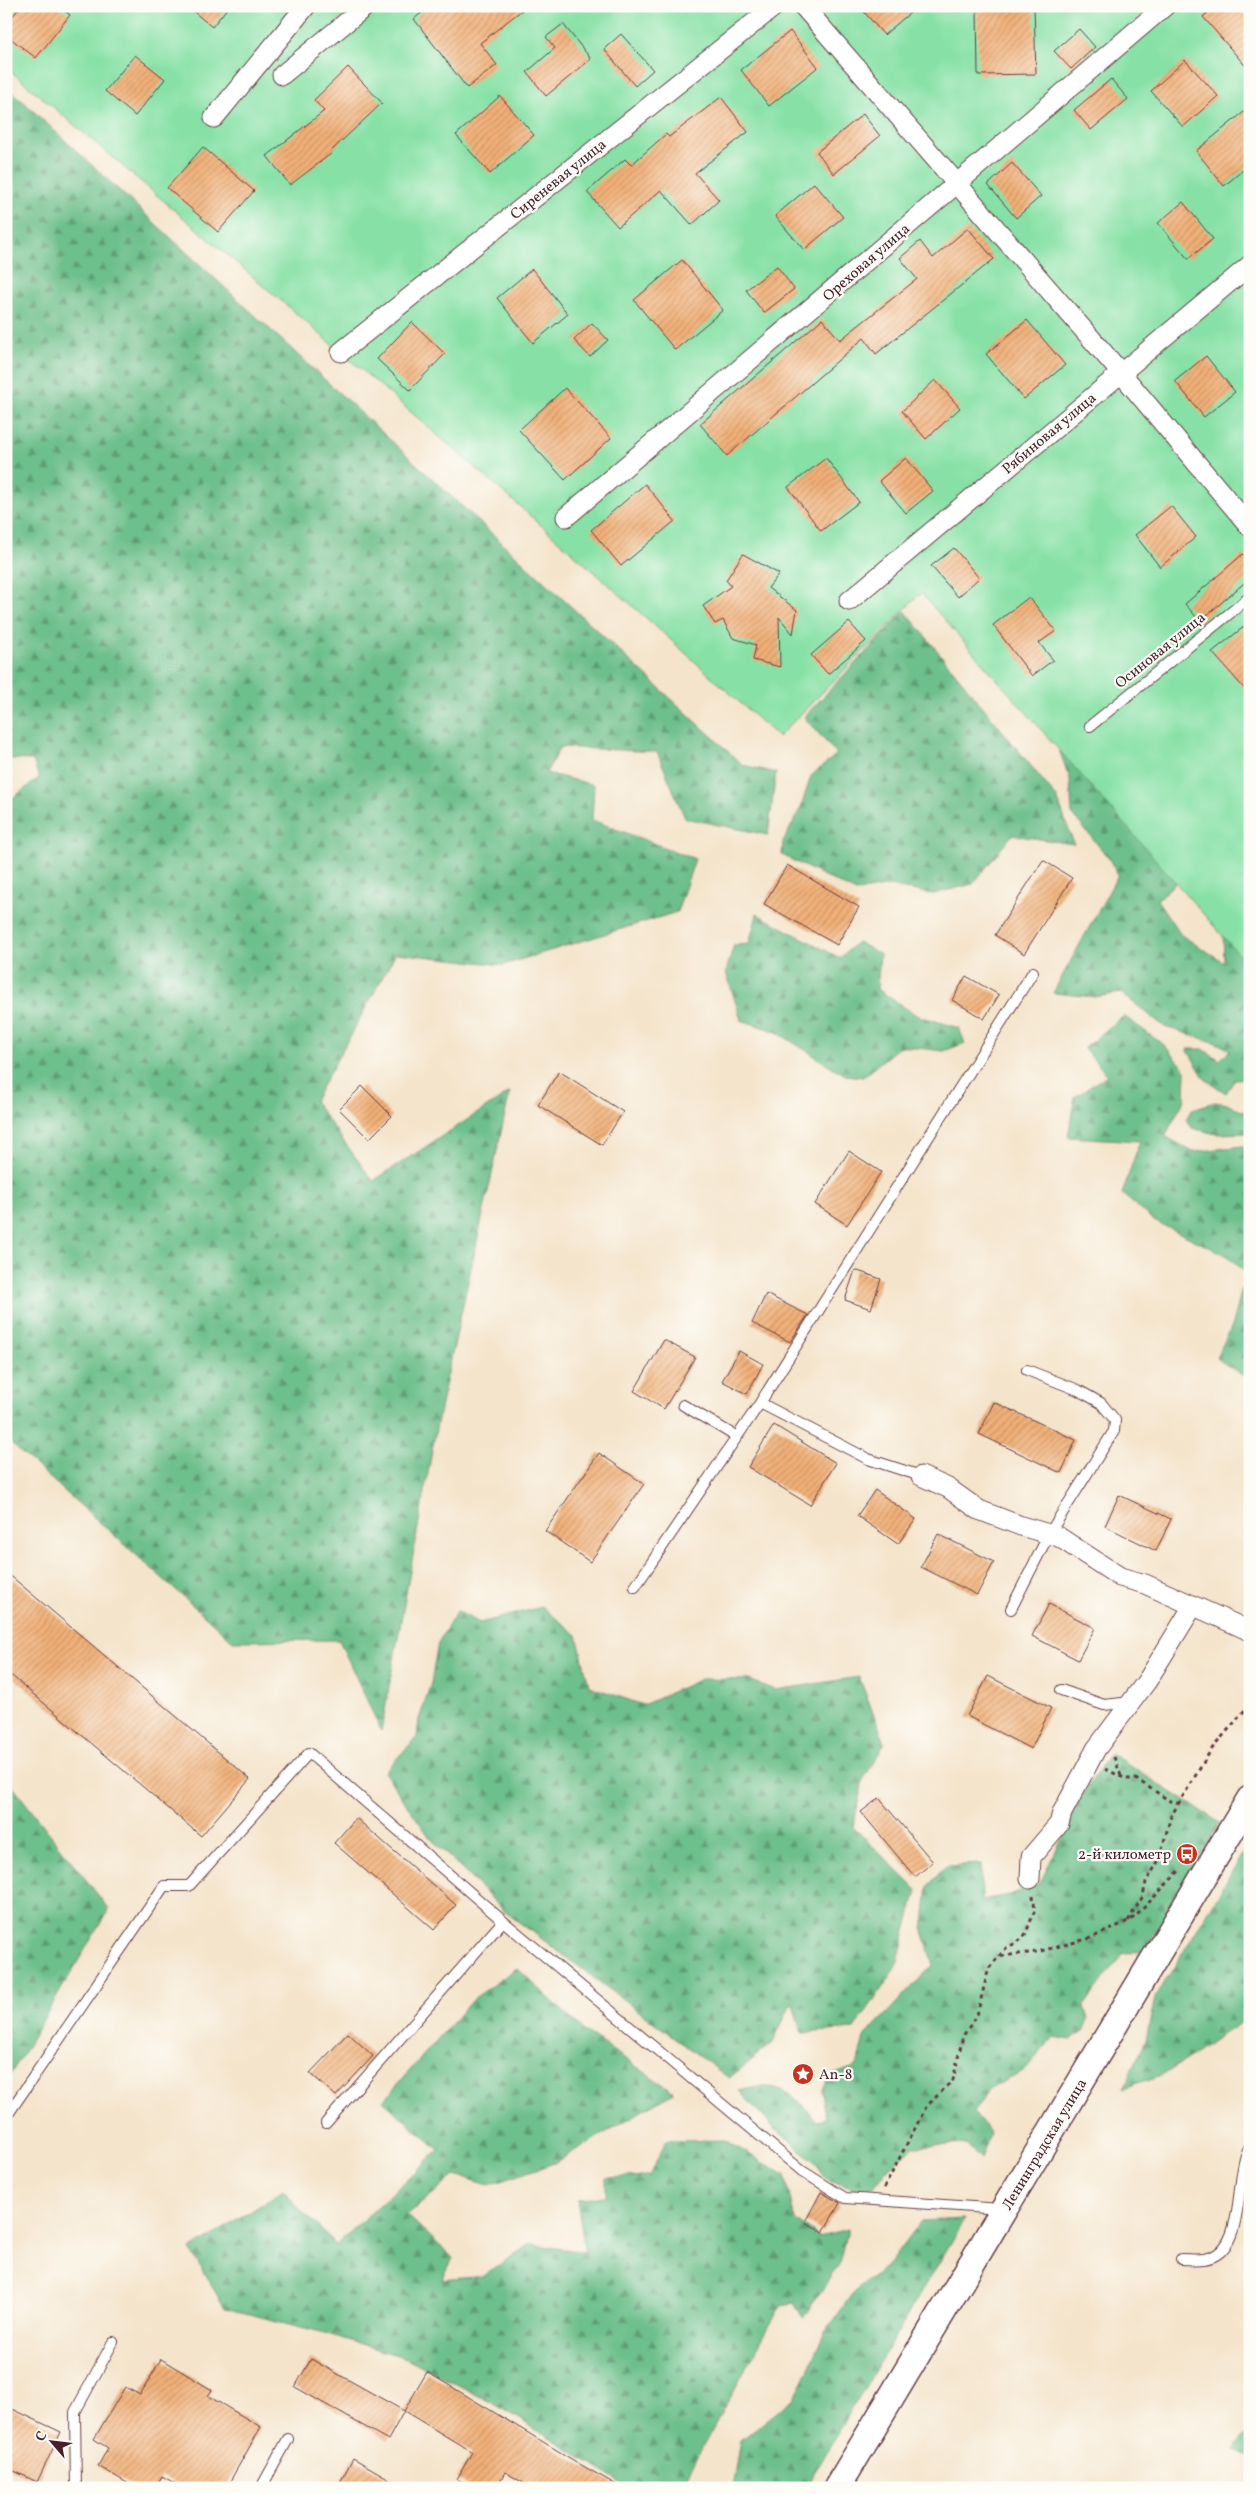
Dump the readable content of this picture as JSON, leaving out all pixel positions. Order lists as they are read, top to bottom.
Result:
{
  "streets": {
    "main road": ["Ленинградская улица"],
    "street": ["Сиреневая улица", "Ореховая улица", "Рябиновая улица"],
    "lane": ["Осиновая улица"]
  },
  "places": {
    "bus stop": ["2-й километр"],
    "place": ["An-8"]
  },
  "north": "top left"
}
